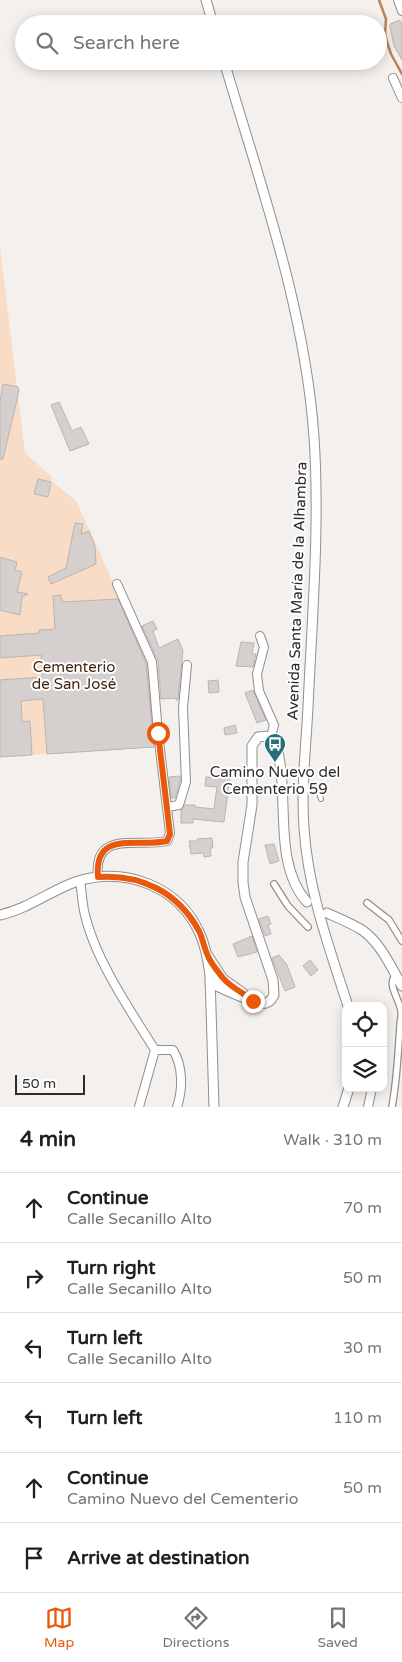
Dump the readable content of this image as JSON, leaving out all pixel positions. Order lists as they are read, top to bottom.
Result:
{
  "streets": {
    "street": ["Avenida Santa María de la Alhambra"]
  },
  "parks": ["Cementerio de San José"],
  "places": {
    "bus stop": ["Camino Nuevo del Cementerio 59"]
  },
  "scale_bar": "50 m",
  "page": {
    "search": "Search here",
    "scale": "50 m",
    "heading": ["4 min", "Walk · 310 m"],
    "list": [
      ["Continue", "Calle Secanillo Alto", "70 m"],
      ["Turn right", "Calle Secanillo Alto", "50 m"],
      ["Turn left", "Calle Secanillo Alto", "30 m"],
      ["Turn left", "110 m"],
      ["Continue", "Camino Nuevo del Cementerio", "50 m"],
      "Arrive at destination"
    ],
    "nav": ["Map", "Directions", "Saved"]
  }
}
